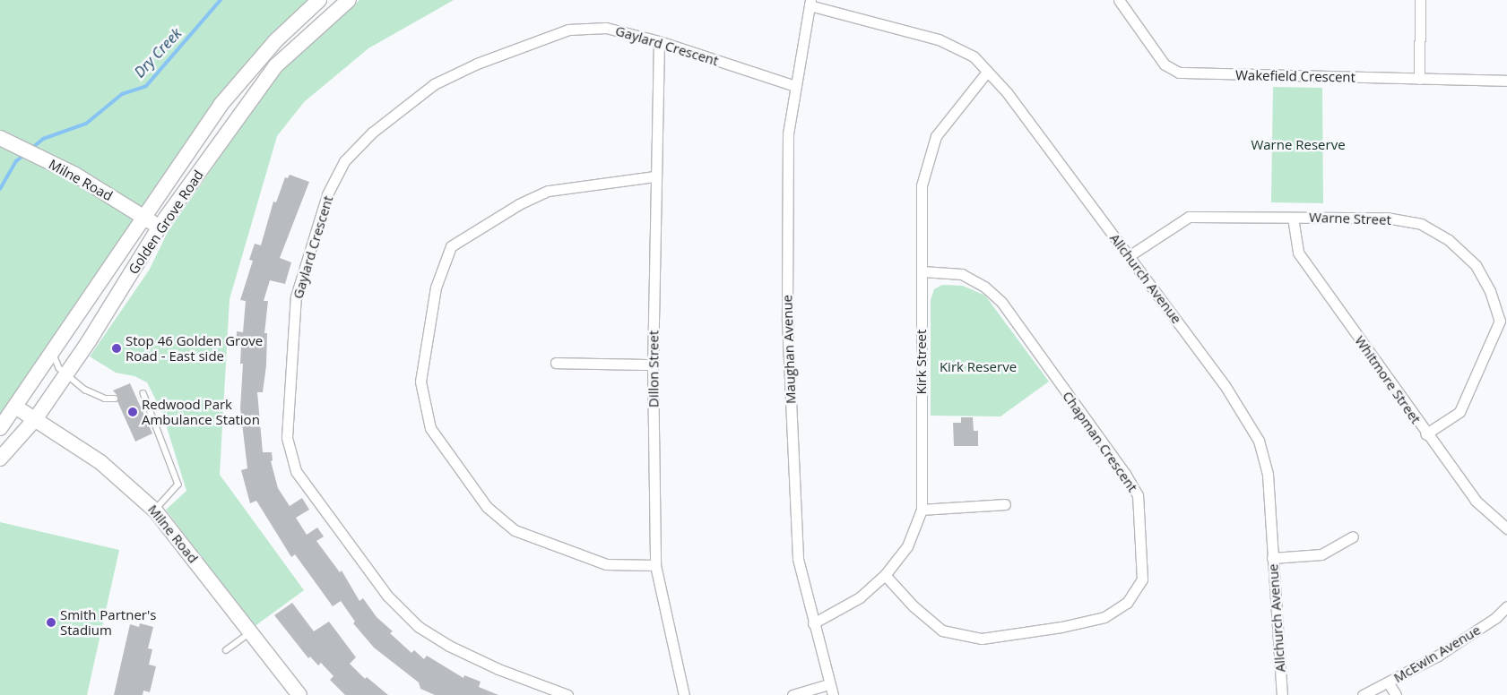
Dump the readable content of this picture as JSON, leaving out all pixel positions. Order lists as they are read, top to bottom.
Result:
{
  "streets": {
    "main road": ["Milne Road", "Golden Grove Road"],
    "street": [
      "Gaylard Crescent",
      "Wakefield Crescent",
      "Warne Street",
      "Allchurch Avenue",
      "Maughan Avenue",
      "Kirk Street",
      "Dillon Street",
      "Whitmore Street",
      "Chapman Crescent",
      "McEwin Avenue"
    ]
  },
  "crossings": [
    ["Gaylard Crescent", "Maughan Avenue"],
    ["Gaylard Crescent", "Dillon Street"],
    ["Milne Road", "Golden Grove Road"],
    ["Warne Street", "Allchurch Avenue"],
    ["Warne Street", "Whitmore Street"],
    ["Allchurch Avenue", "Maughan Avenue"],
    ["Allchurch Avenue", "Kirk Street"],
    ["Maughan Avenue", "Kirk Street"],
    ["Kirk Street", "Chapman Crescent"]
  ],
  "water": ["Dry Creek"],
  "parks": ["Warne Reserve", "Kirk Reserve"],
  "places": ["Stop 46 Golden Grove Road - East side", "Redwood Park Ambulance Station", "Smith Partner's Stadium"]
}
